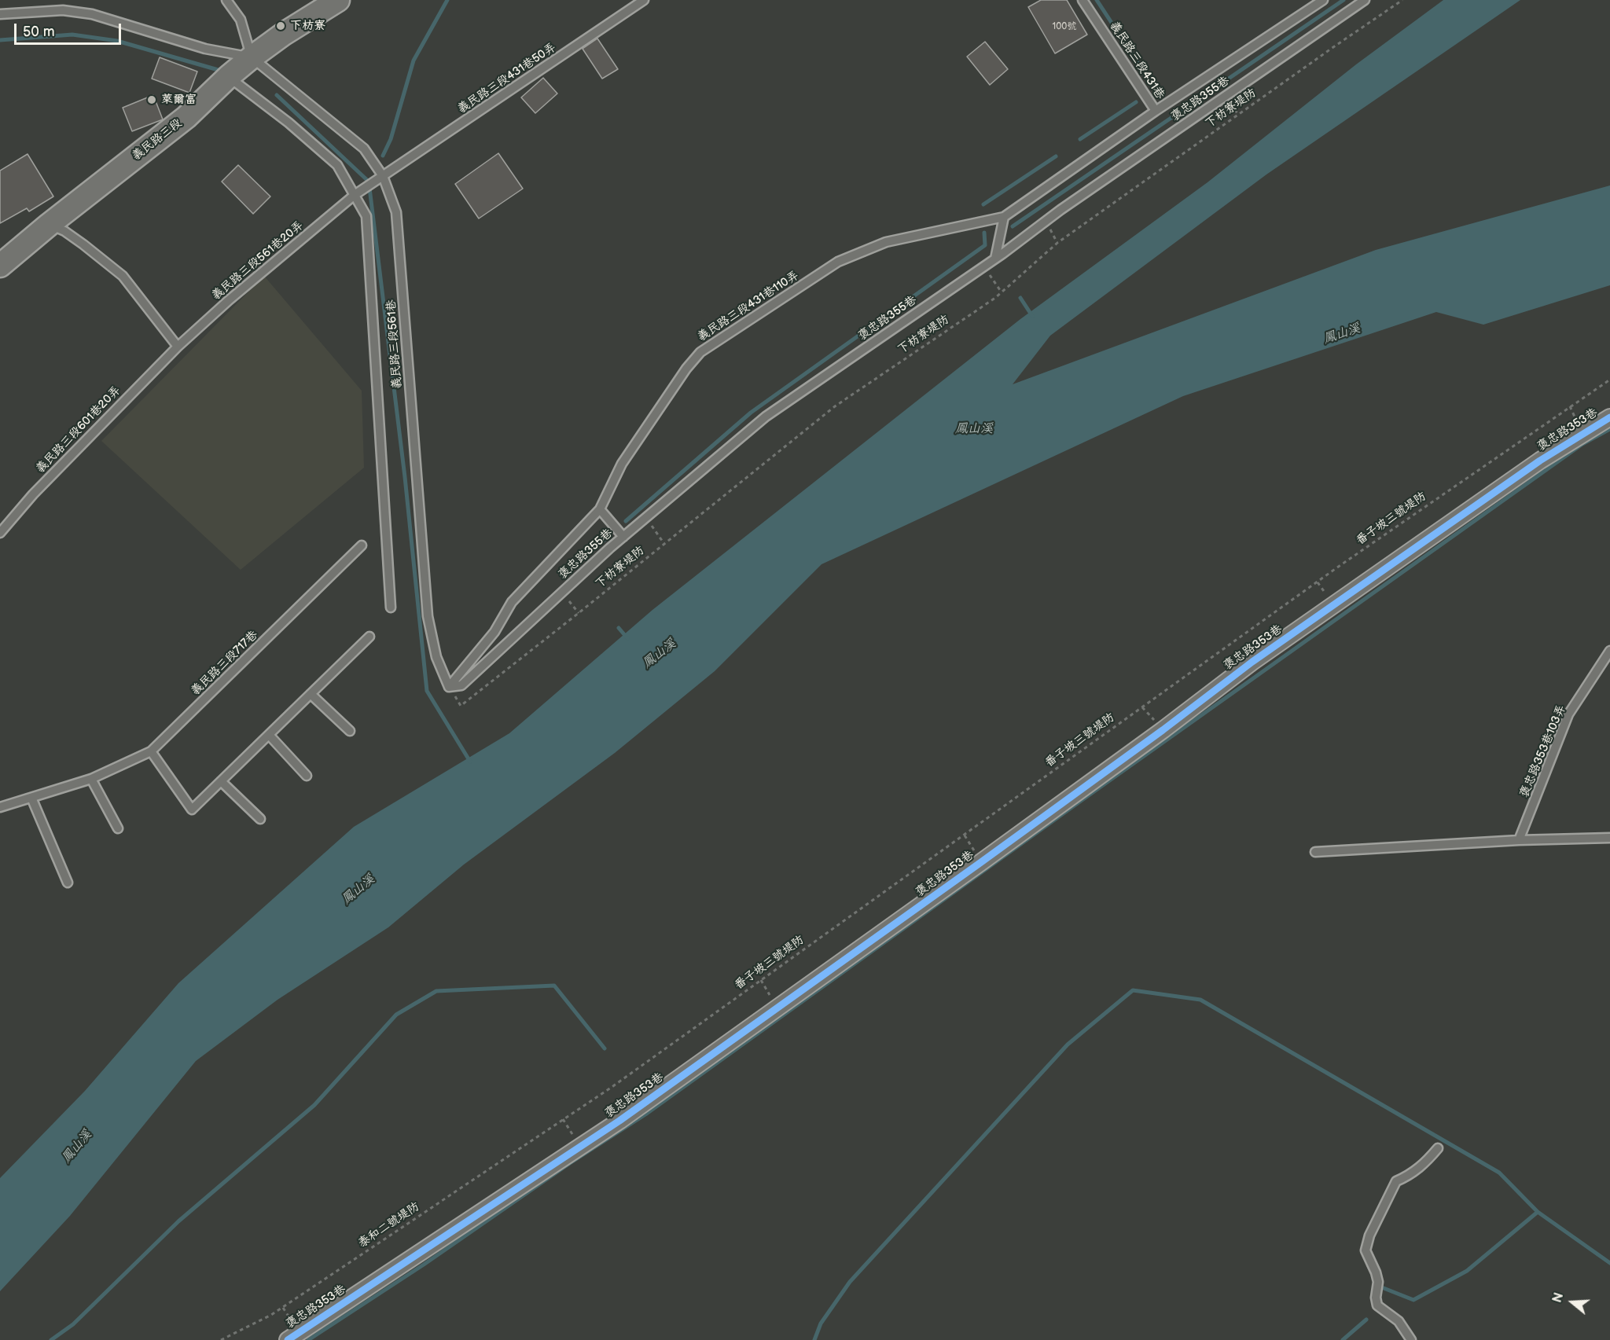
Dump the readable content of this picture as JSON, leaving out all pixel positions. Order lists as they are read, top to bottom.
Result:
{
  "streets": {
    "main road": ["義民路三段"],
    "street": ["褒忠路353巷"],
    "lane": [
      "義民路三段431巷",
      "義民路三段431巷50弄",
      "褒忠路355巷",
      "義民路三段561巷20弄",
      "義民路三段431巷110弄",
      "義民路三段561巷",
      "義民路三段601巷20弄",
      "義民路三段717巷",
      "褒忠路353巷103弄"
    ],
    "path": ["下枋寮堤防", "番子坡三號堤防", "泰和二號堤防"]
  },
  "crossings": [
    ["義民路三段431巷", "褒忠路355巷"],
    ["義民路三段431巷", "義民路三段431巷110弄"],
    ["義民路三段431巷50弄", "義民路三段561巷20弄"],
    ["義民路三段431巷50弄", "義民路三段561巷"],
    ["褒忠路355巷", "義民路三段431巷110弄"],
    ["褒忠路355巷", "義民路三段561巷"],
    ["義民路三段", "義民路三段561巷"],
    ["義民路三段561巷20弄", "義民路三段561巷"],
    ["義民路三段561巷20弄", "義民路三段601巷20弄"],
    ["義民路三段431巷110弄", "義民路三段561巷"],
    ["番子坡三號堤防", "泰和二號堤防"]
  ],
  "water": ["鳳山溪"],
  "places": ["下枋寮", "萊爾富"],
  "house_numbers": ["100號"],
  "scale_bar": "50 m",
  "north": "left"
}
